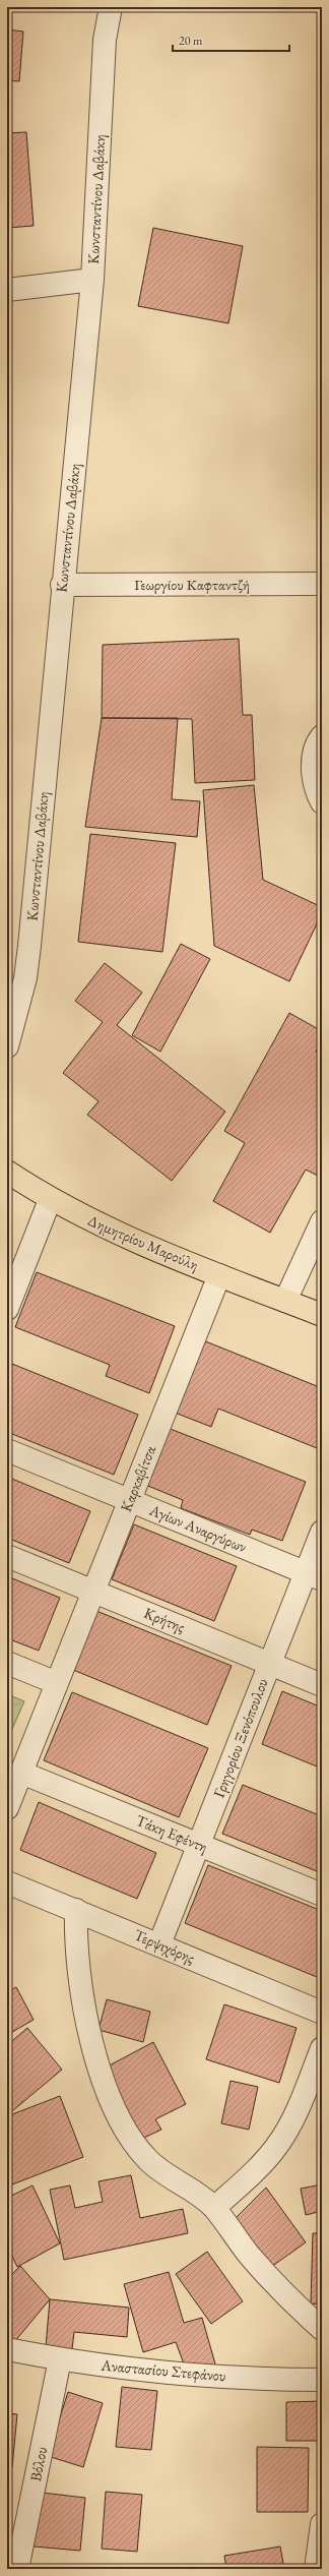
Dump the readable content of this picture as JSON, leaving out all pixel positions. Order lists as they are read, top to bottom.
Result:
{
  "streets": {
    "main road": ["Δημητρίου Μαρούλη"],
    "street": [
      "Κωνσταντίνου Δαβάκη",
      "Γεωργίου Καφταντζή",
      "Καρκαβίτσα",
      "Αγίων Αναργύρων",
      "Κρήτης",
      "Γρηγορίου Ξενόπουλου",
      "Τάκη Εφέντη",
      "Τερψιχόρης",
      "Αναστασίου Στεφάνου",
      "Βόλου"
    ]
  },
  "crossings": [
    ["Κωνσταντίνου Δαβάκη", "Γεωργίου Καφταντζή"],
    ["Δημητρίου Μαρούλη", "Καρκαβίτσα"],
    ["Καρκαβίτσα", "Αγίων Αναργύρων"],
    ["Καρκαβίτσα", "Κρήτης"],
    ["Καρκαβίτσα", "Τάκη Εφέντη"],
    ["Αγίων Αναργύρων", "Γρηγορίου Ξενόπουλου"],
    ["Κρήτης", "Γρηγορίου Ξενόπουλου"],
    ["Γρηγορίου Ξενόπουλου", "Τάκη Εφέντη"],
    ["Γρηγορίου Ξενόπουλου", "Τερψιχόρης"],
    ["Αναστασίου Στεφάνου", "Βόλου"]
  ],
  "scale_bar": "20 m"
}
